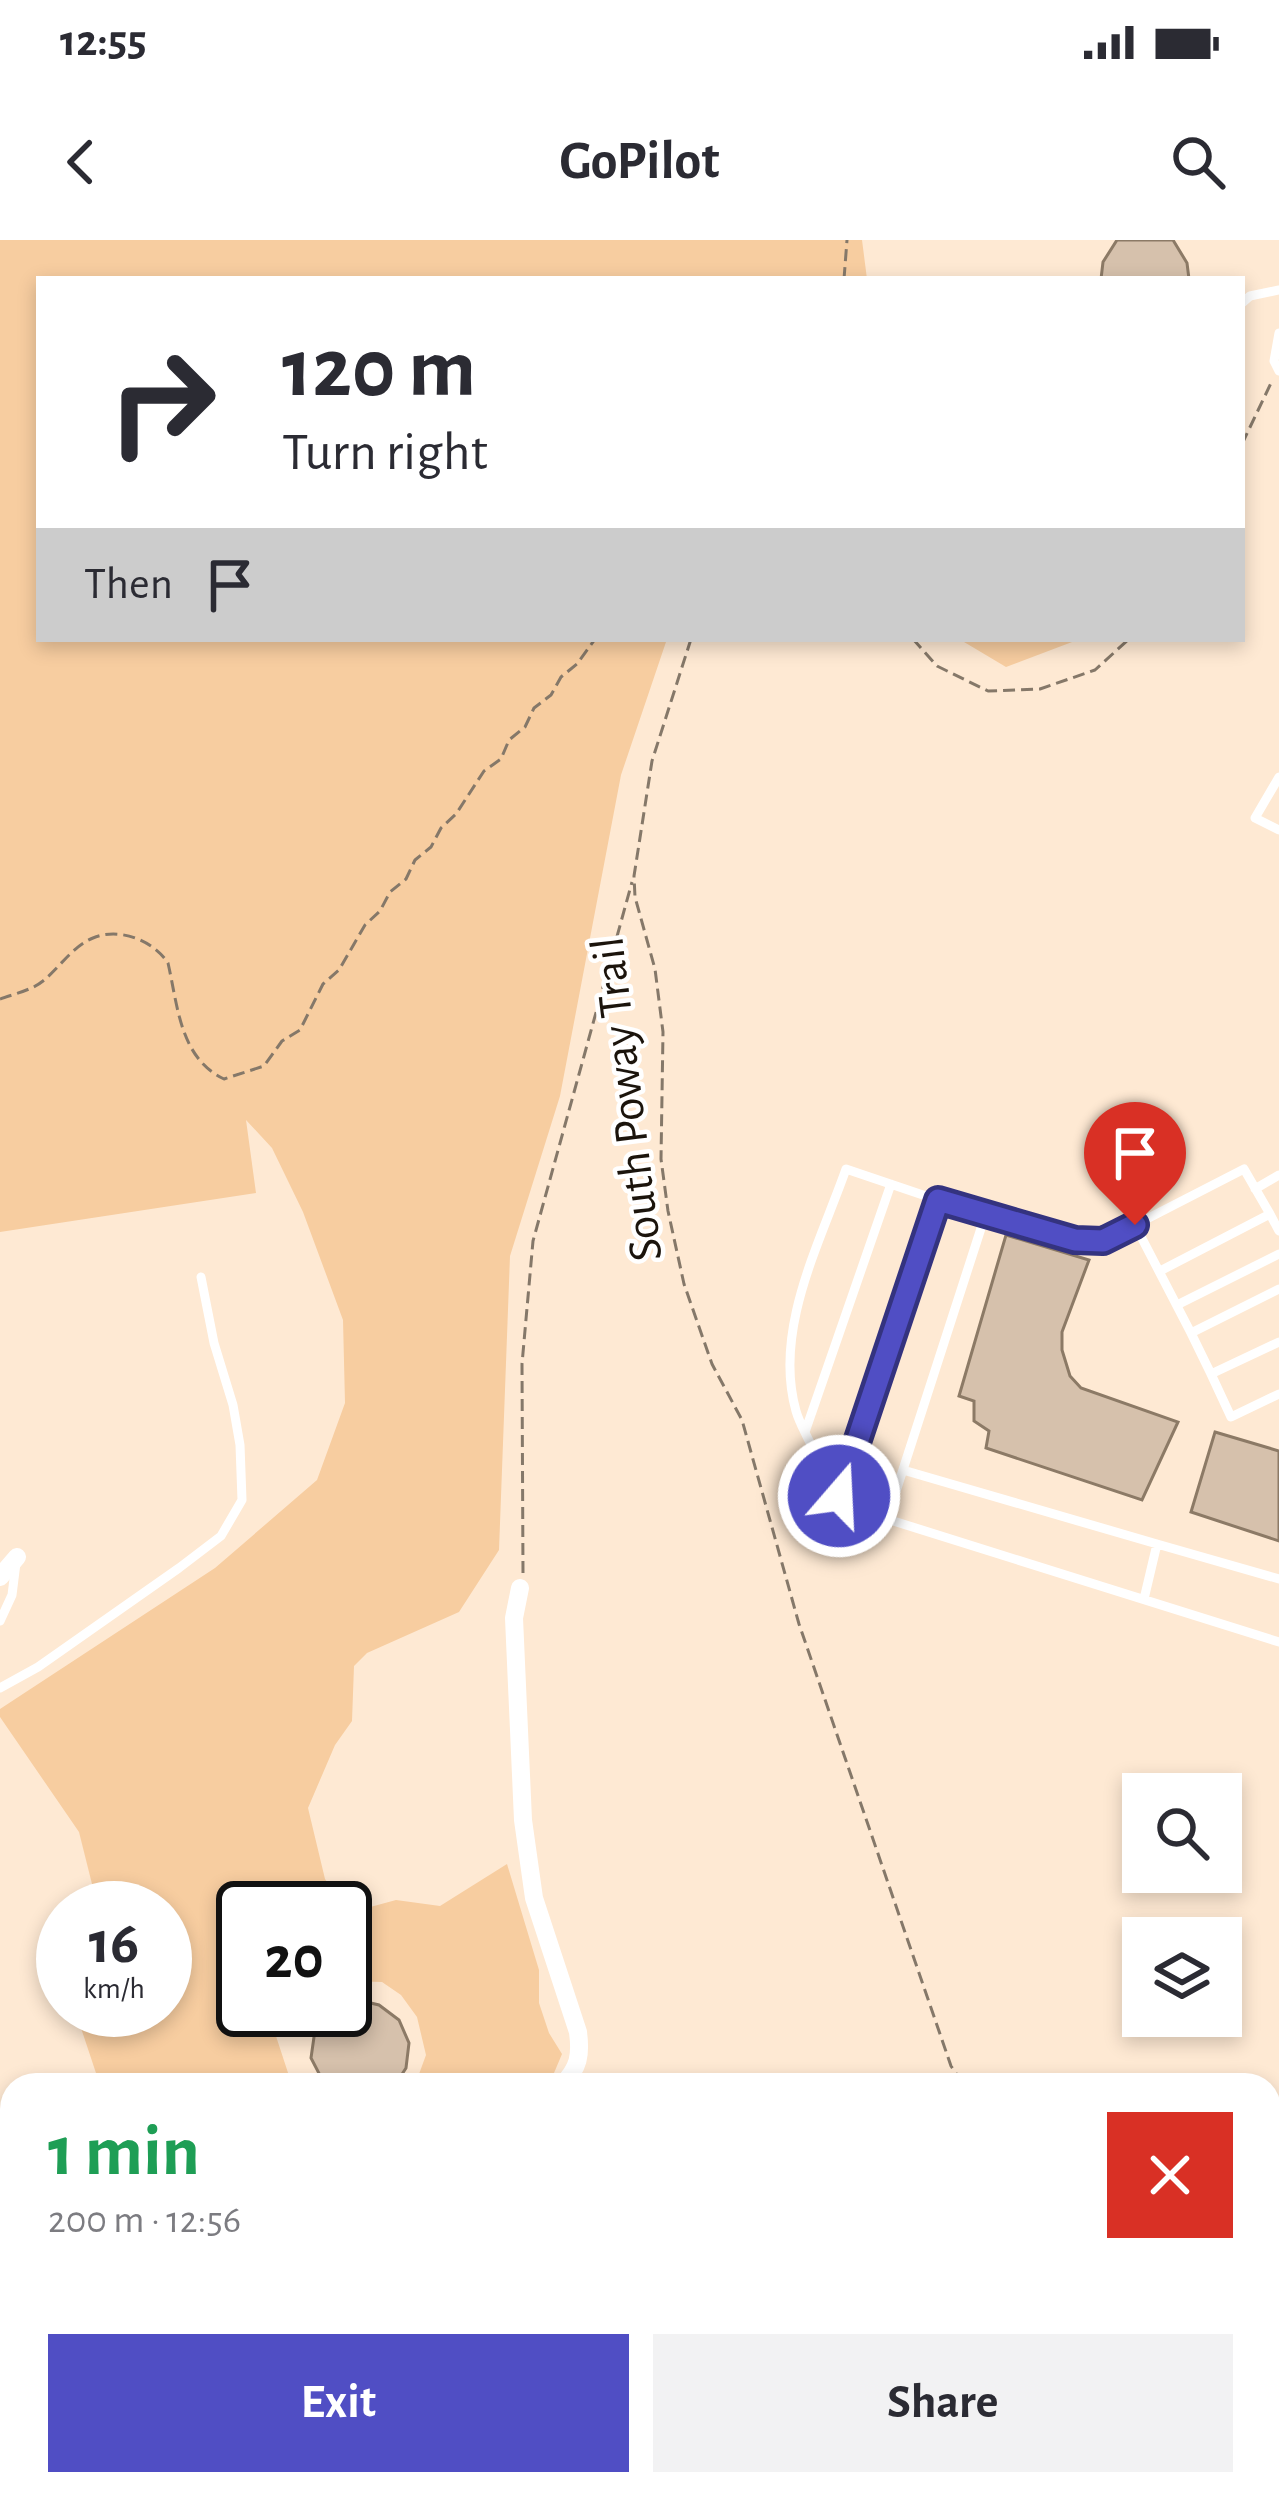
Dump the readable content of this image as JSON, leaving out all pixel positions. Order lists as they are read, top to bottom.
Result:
{
  "streets": {
    "path": ["South Poway Trail"]
  },
  "page": {
    "status": "12:55",
    "header": "GoPilot",
    "turn": ["120 m", "Turn right"],
    "then": "Then",
    "speed": "16 km/h",
    "limit": "20",
    "heading": ["1 min", "200 m · 12:56"],
    "buttons": ["Exit", "Share"]
  }
}
